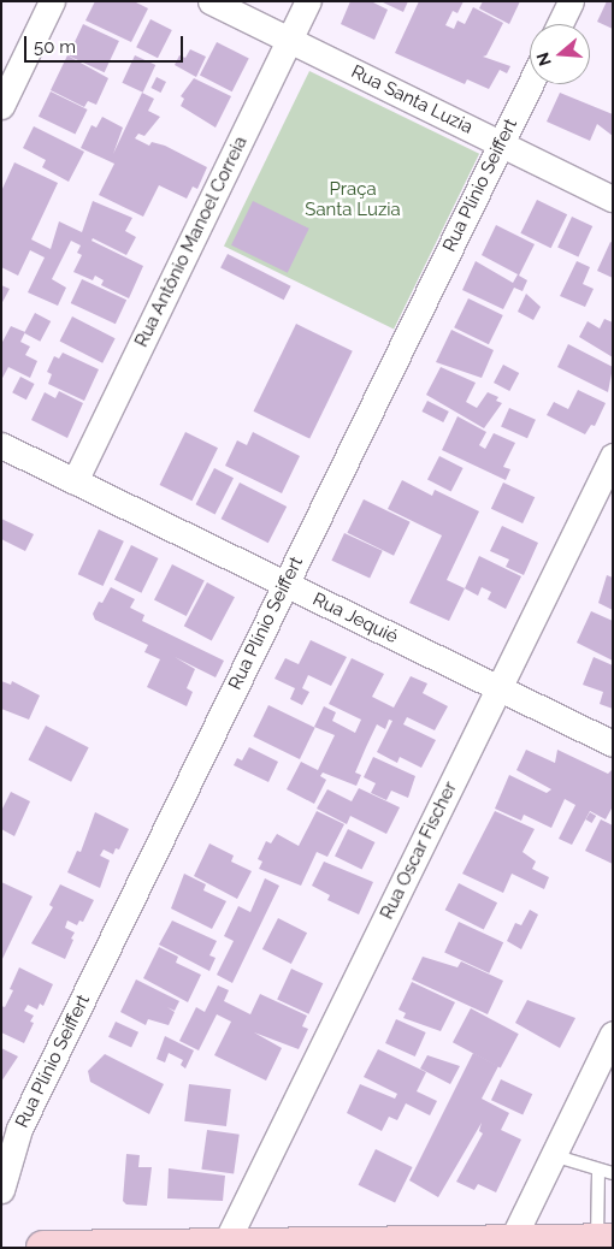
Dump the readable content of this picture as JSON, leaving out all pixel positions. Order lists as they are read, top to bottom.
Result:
{
  "streets": {
    "street": [
      "Rua Santa Luzia",
      "Rua Plínio Seiffert",
      "Rua Antônio Manoel Correia",
      "Rua Jequié",
      "Rua Oscar Fischer"
    ]
  },
  "crossings": [
    ["Rua Santa Luzia", "Rua Plínio Seiffert"],
    ["Rua Santa Luzia", "Rua Antônio Manoel Correia"],
    ["Rua Plínio Seiffert", "Rua Jequié"],
    ["Rua Antônio Manoel Correia", "Rua Jequié"],
    ["Rua Jequié", "Rua Oscar Fischer"]
  ],
  "parks": ["Praça Santa Luzia"],
  "scale_bar": "50 m",
  "north": "left"
}
